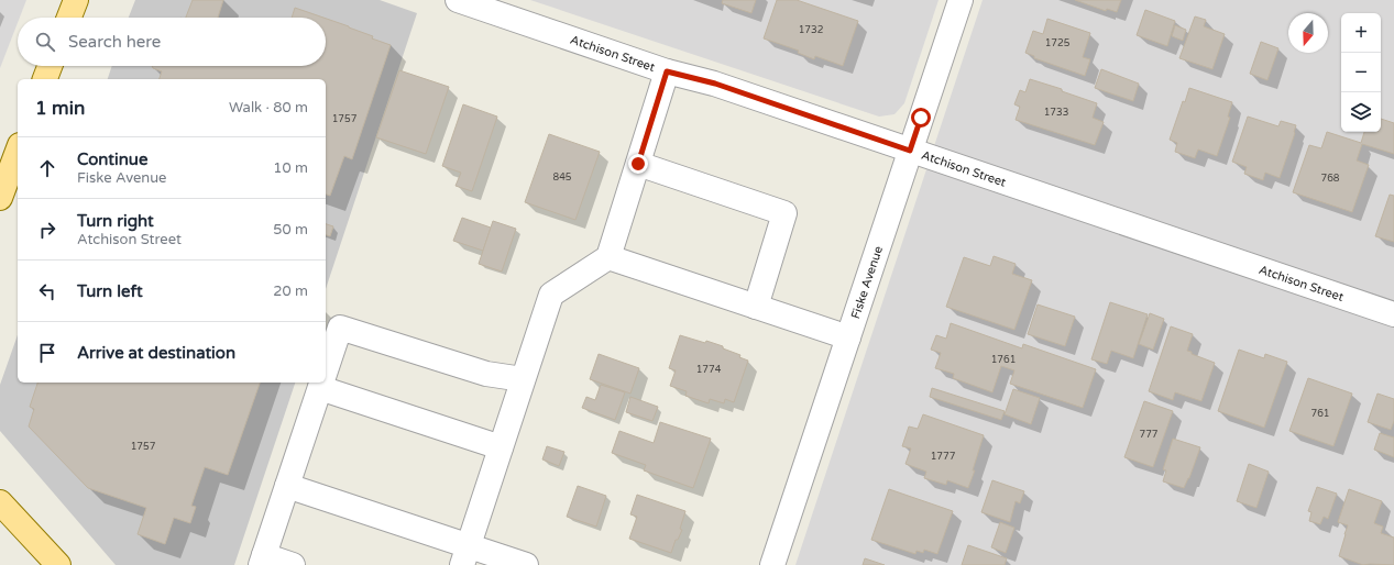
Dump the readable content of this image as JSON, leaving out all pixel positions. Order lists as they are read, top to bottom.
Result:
{
  "streets": {
    "street": ["Atchison Street", "Fiske Avenue"]
  },
  "crossings": [
    ["Atchison Street", "Fiske Avenue"]
  ],
  "house_numbers": [
    "1732",
    "1725",
    "1733",
    "1757",
    "845",
    "768",
    "1761",
    "1774",
    "761",
    "777",
    "1757",
    "1777"
  ],
  "north": "bottom",
  "page": {
    "map_buttons": ["+", "−"],
    "search": "Search here",
    "heading": ["1 min", "Walk · 80 m"],
    "list": [
      ["Continue", "Fiske Avenue", "10 m"],
      ["Turn right", "Atchison Street", "50 m"],
      ["Turn left", "20 m"],
      "Arrive at destination"
    ]
  }
}
